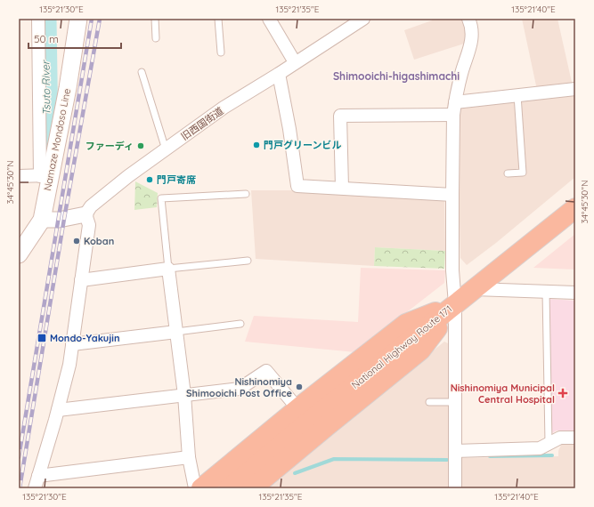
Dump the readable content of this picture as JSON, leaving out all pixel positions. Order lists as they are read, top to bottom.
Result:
{
  "streets": {
    "highway": ["National Highway Route 171"],
    "main road": ["Namaze Mondoso Line"],
    "street": ["旧西国街道"]
  },
  "districts": ["Shimooichi-higashimachi"],
  "water": ["Tsuto River"],
  "places": {
    "other": [
      "門戸グリーンビル",
      "ファーディ",
      "門戸寄席",
      "Koban",
      "Nishinomiya Shimooichi Post Office"
    ],
    "transit": ["Mondo-Yakujin"],
    "health": ["Nishinomiya Municipal Central Hospital"]
  },
  "scale_bar": "50 m",
  "coordinates": [
    "135°21'30\"E",
    "135°21'35\"E",
    "135°21'40\"E",
    "34°45'30\"N"
  ]
}
